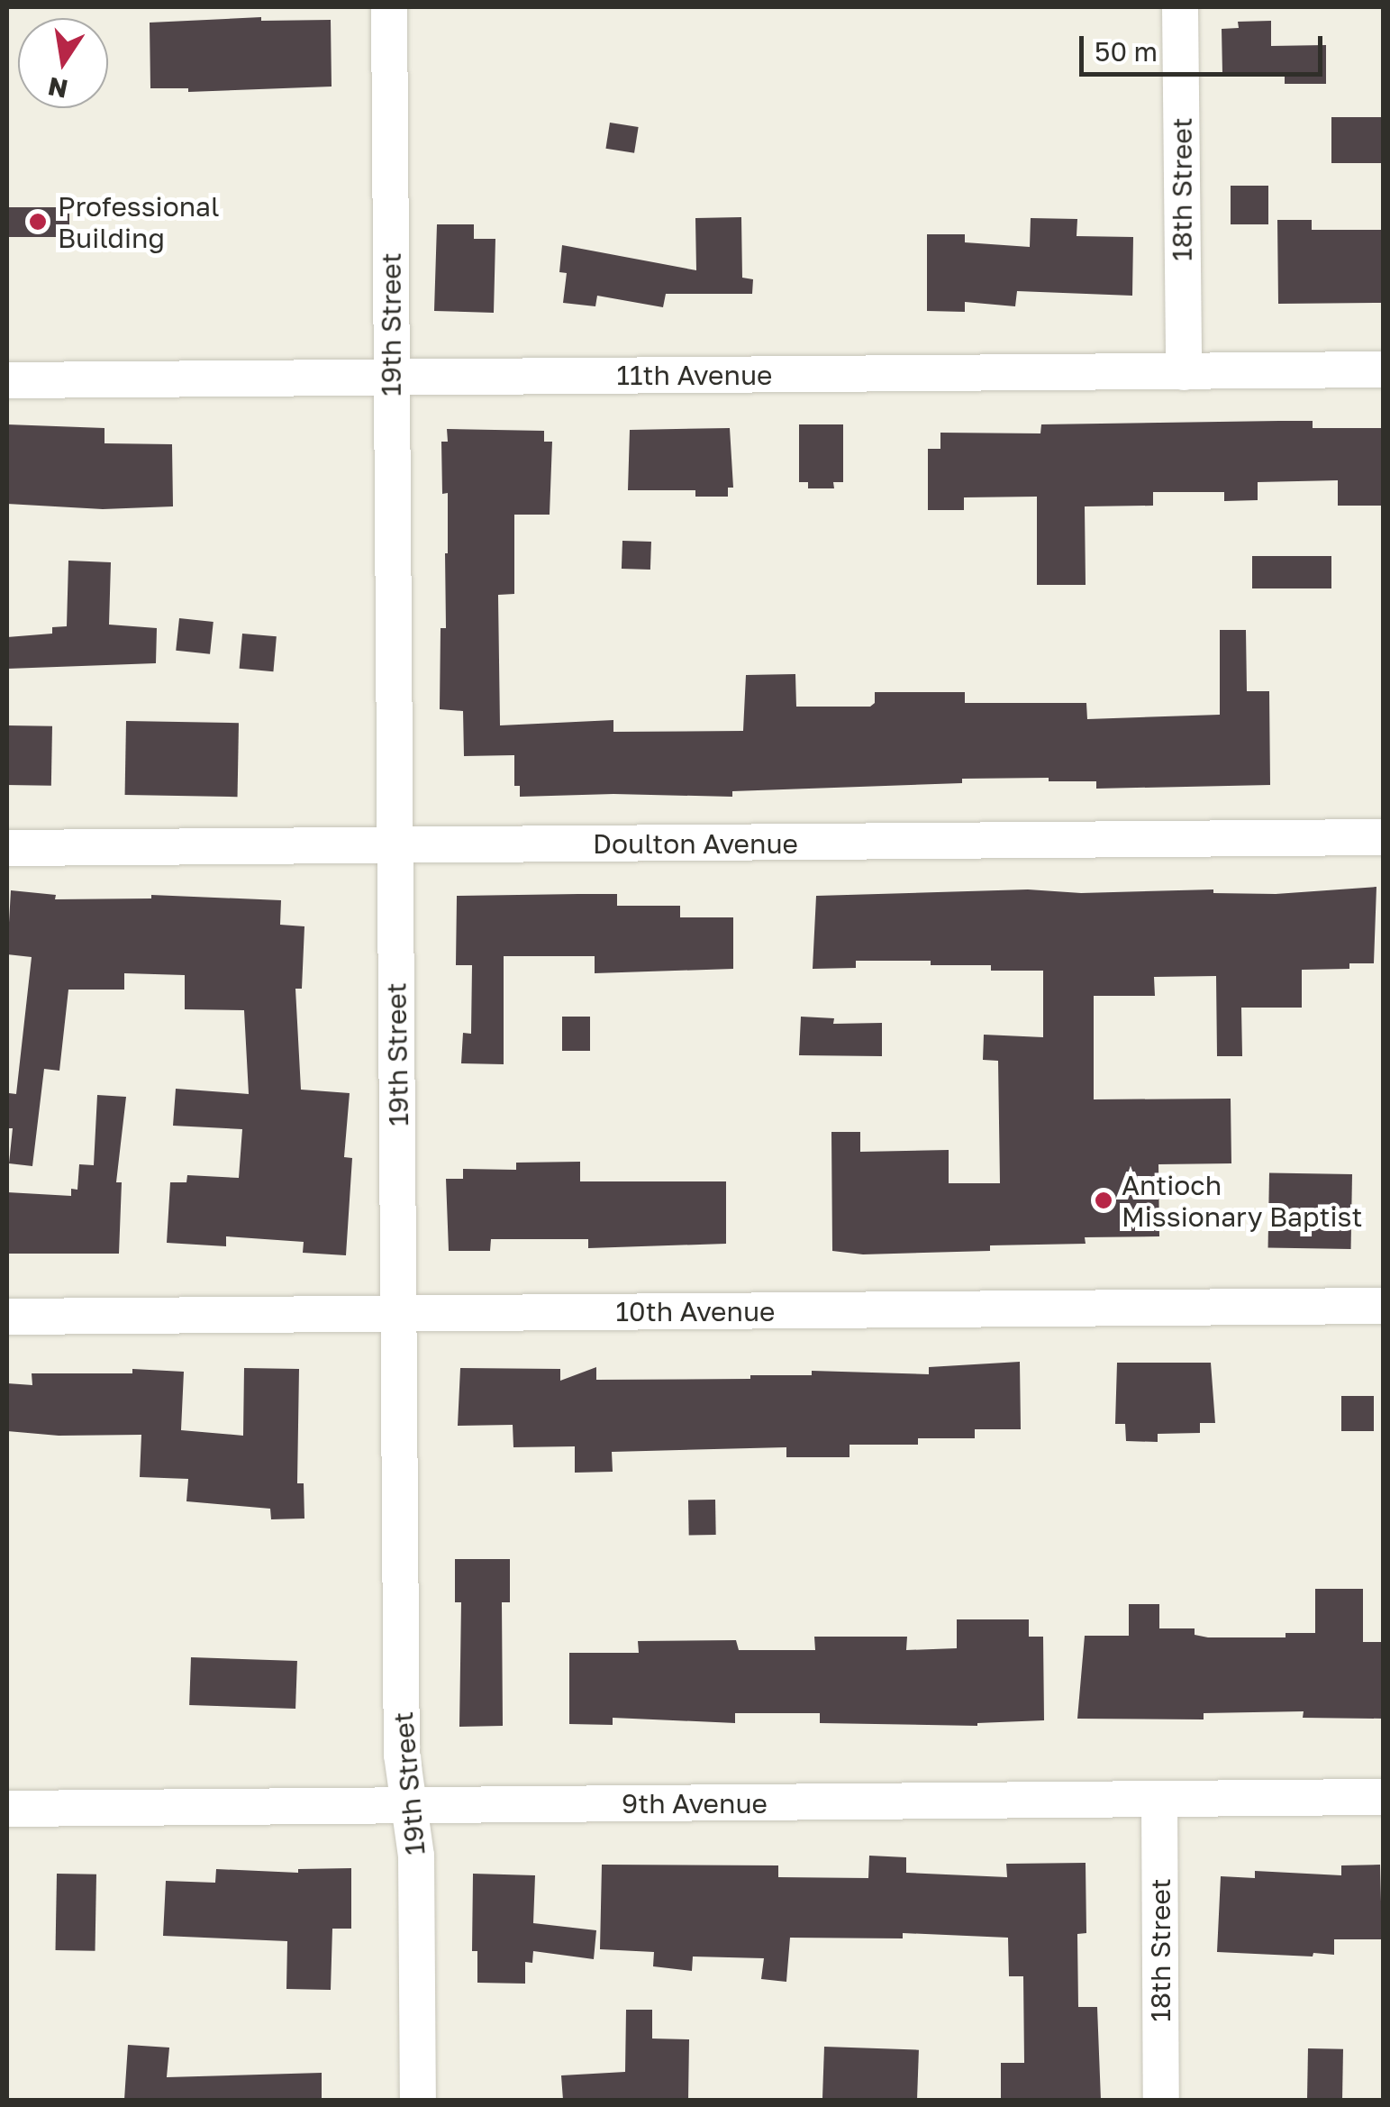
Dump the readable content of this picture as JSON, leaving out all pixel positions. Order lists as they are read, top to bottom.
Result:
{
  "streets": {
    "street": [
      "18th Street",
      "19th Street",
      "11th Avenue",
      "Doulton Avenue",
      "10th Avenue",
      "9th Avenue"
    ]
  },
  "crossings": [
    ["18th Street", "11th Avenue"],
    ["18th Street", "9th Avenue"],
    ["19th Street", "11th Avenue"],
    ["19th Street", "Doulton Avenue"],
    ["19th Street", "10th Avenue"],
    ["19th Street", "9th Avenue"]
  ],
  "places": ["Professional Building", "Antioch Missionary Baptist"],
  "scale_bar": "50 m",
  "north": "bottom"
}
